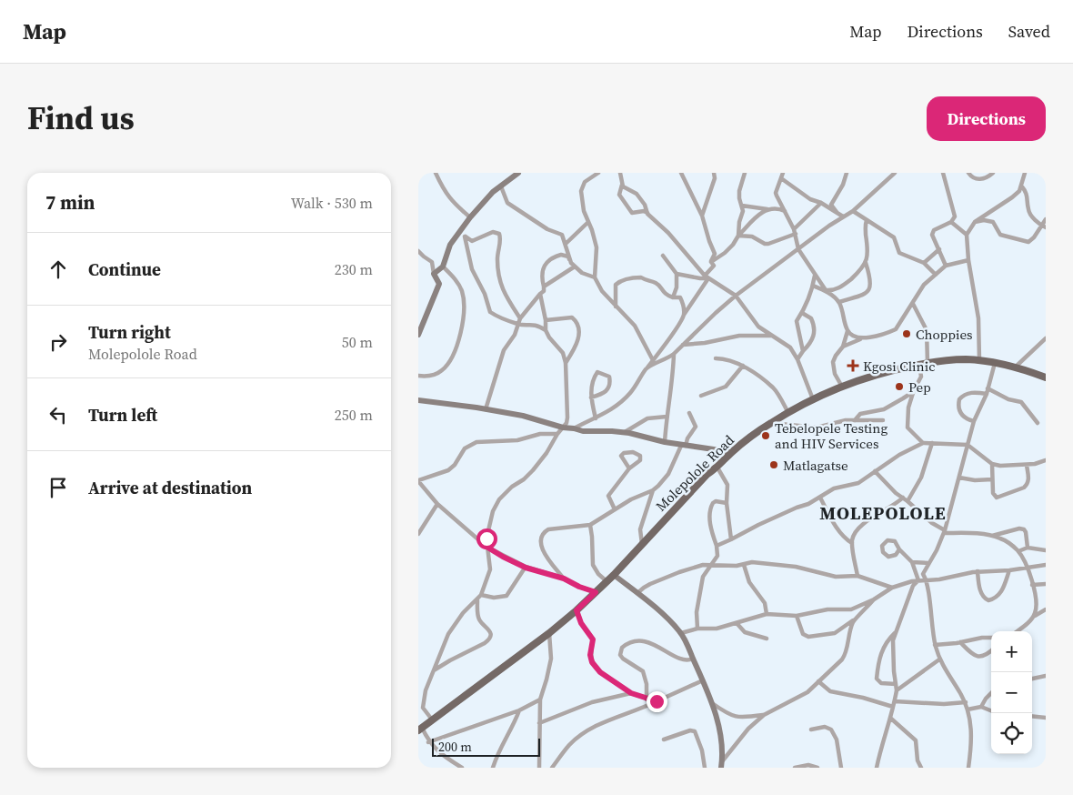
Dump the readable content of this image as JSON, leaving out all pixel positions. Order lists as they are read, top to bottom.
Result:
{
  "streets": {
    "main road": ["Molepolole Road"]
  },
  "districts": ["MOLEPOLOLE"],
  "places": {
    "other": [
      "Choppies",
      "Pep",
      "Tebelopele Testing and HIV Services",
      "Matlagatse"
    ],
    "health": ["Kgosi Clinic"]
  },
  "scale_bar": "200 m",
  "page": {
    "header": "Map",
    "nav": ["Map", "Directions", "Saved"],
    "title": "Find us",
    "buttons": "Directions",
    "heading": ["7 min", "Walk · 530 m"],
    "list": [
      ["Continue", "230 m"],
      ["Turn right", "Molepolole Road", "50 m"],
      ["Turn left", "250 m"],
      "Arrive at destination"
    ],
    "map_buttons": ["+", "−"],
    "scale": "200 m"
  }
}
